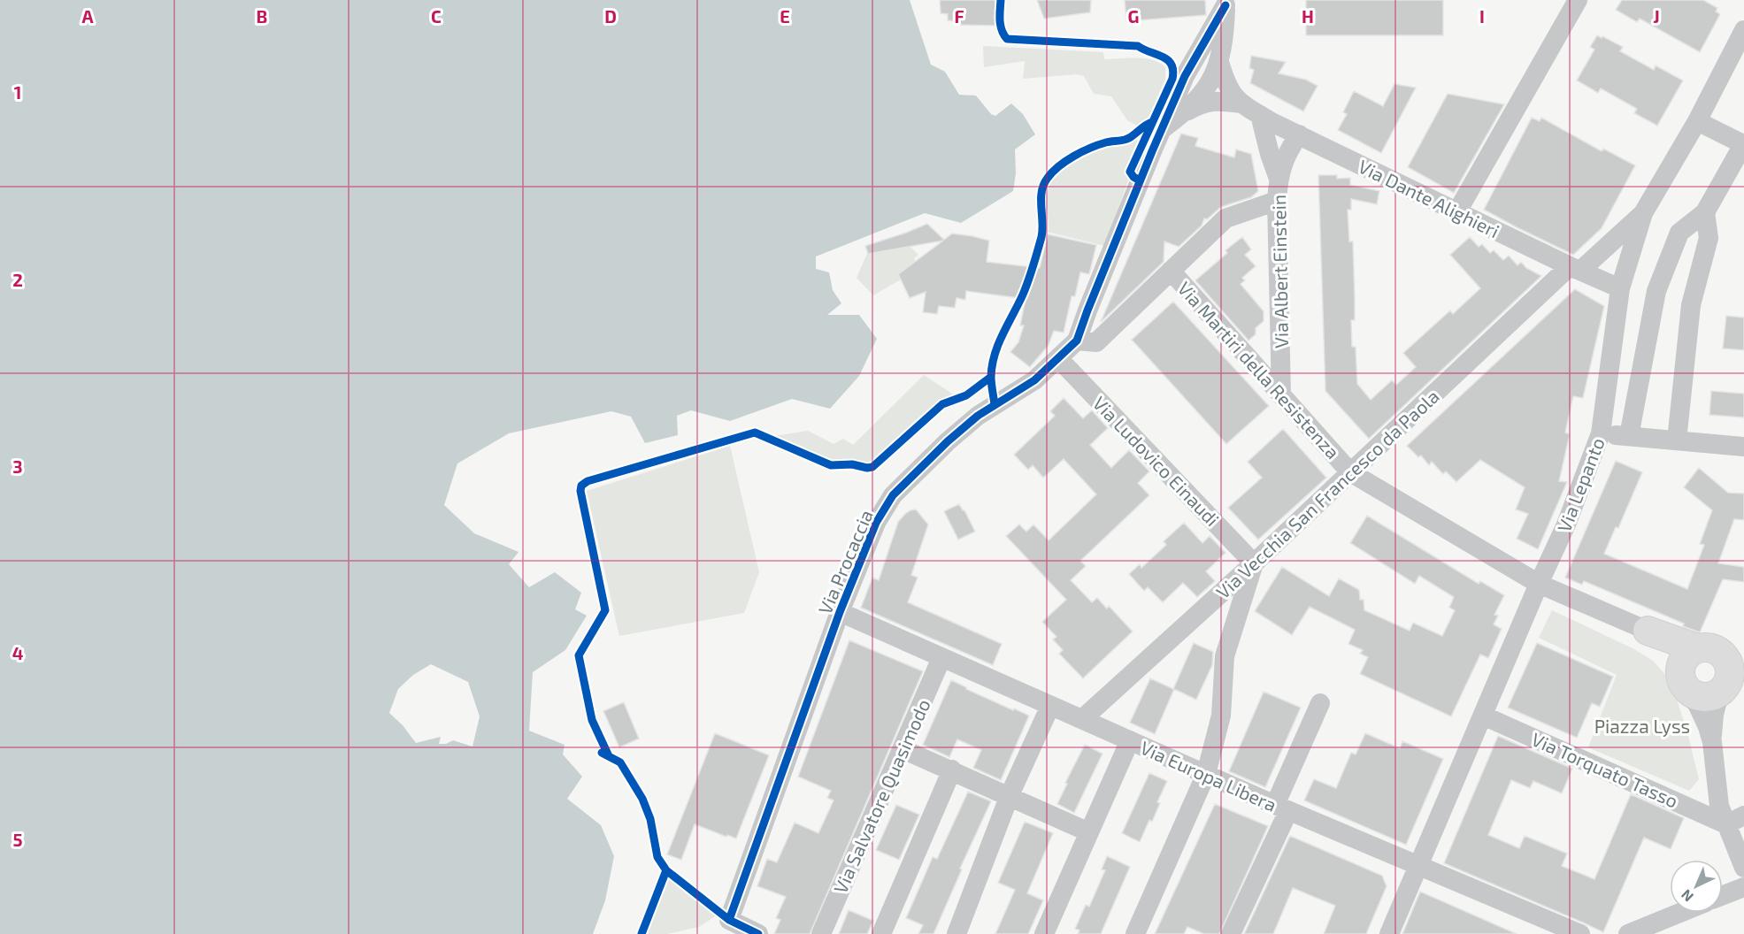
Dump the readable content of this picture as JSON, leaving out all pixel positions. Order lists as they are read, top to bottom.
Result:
{
  "streets": {
    "street": [
      "Via Dante Alighieri",
      "Via Albert Einstein",
      "Via Martiri della Resistenza",
      "Via Ludovico Einaudi",
      "Via Lepanto",
      "Via Vecchia San Francesco da Paola",
      "Via Procaccia",
      "Via Torquato Tasso",
      "Via Europa Libera",
      "Via Salvatore Quasimodo"
    ]
  },
  "crossings": [
    ["Via Dante Alighieri", "Via Lepanto"],
    ["Via Dante Alighieri", "Via Vecchia San Francesco da Paola"],
    ["Via Dante Alighieri", "Via Procaccia"],
    ["Via Albert Einstein", "Via Martiri della Resistenza"],
    ["Via Martiri della Resistenza", "Via Lepanto"],
    ["Via Martiri della Resistenza", "Via Vecchia San Francesco da Paola"],
    ["Via Ludovico Einaudi", "Via Vecchia San Francesco da Paola"],
    ["Via Ludovico Einaudi", "Via Procaccia"],
    ["Via Lepanto", "Via Vecchia San Francesco da Paola"],
    ["Via Lepanto", "Via Torquato Tasso"],
    ["Via Lepanto", "Via Europa Libera"],
    ["Via Vecchia San Francesco da Paola", "Via Europa Libera"],
    ["Via Procaccia", "Via Europa Libera"],
    ["Via Europa Libera", "Via Salvatore Quasimodo"]
  ],
  "parks": ["Piazza Lyss"],
  "north": "bottom left",
  "grid": {
    "columns": [
      "A",
      "B",
      "C",
      "D",
      "E",
      "F",
      "G",
      "H",
      "I",
      "J"
    ],
    "rows": [
      "1",
      "2",
      "3",
      "4",
      "5"
    ]
  }
}
